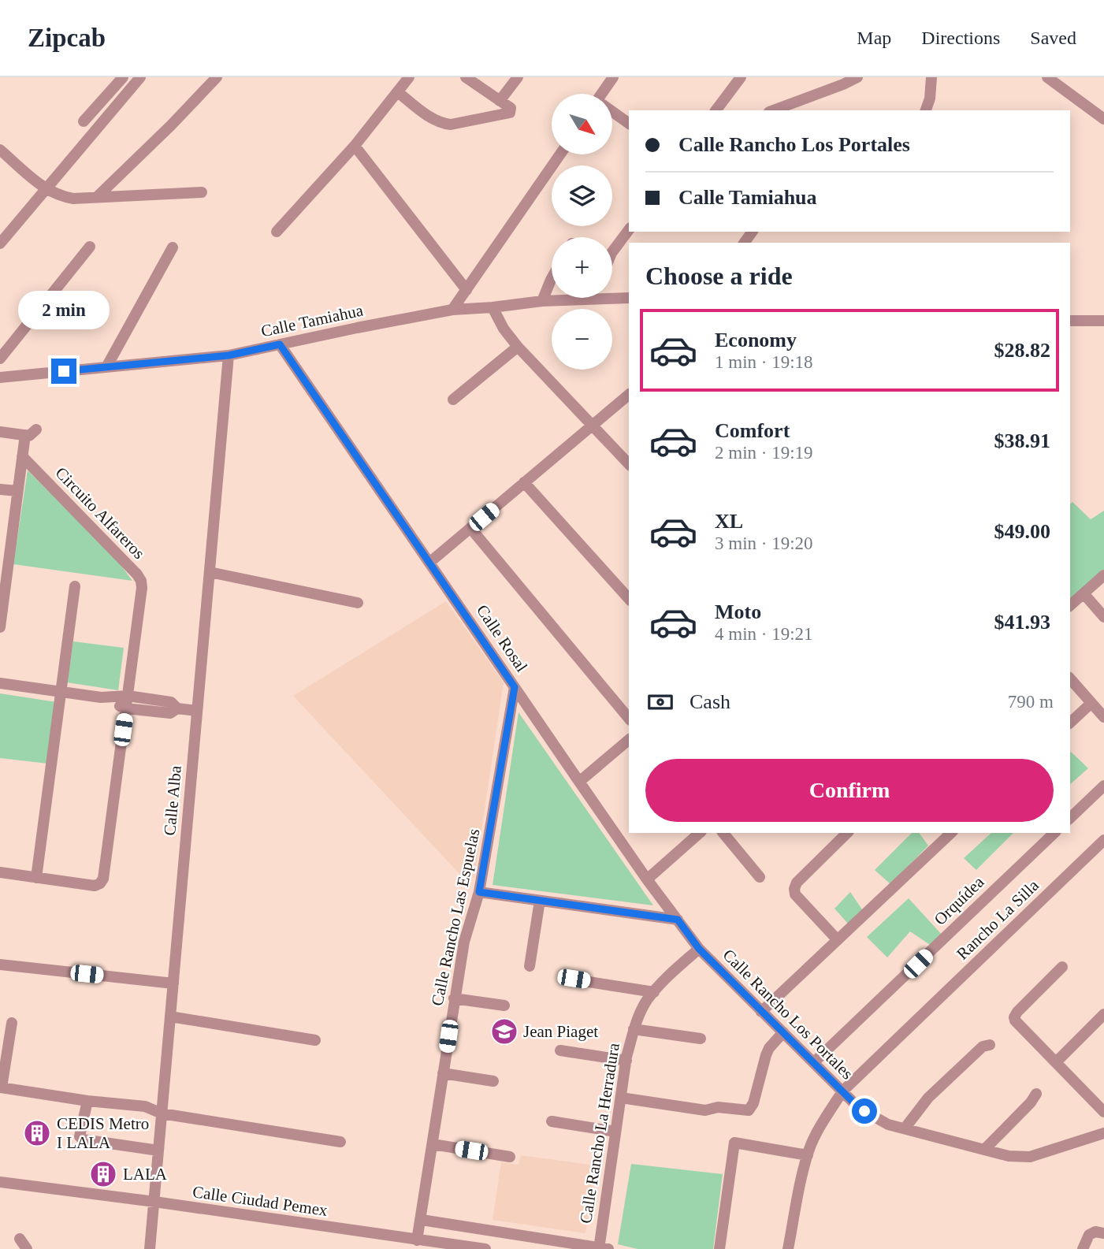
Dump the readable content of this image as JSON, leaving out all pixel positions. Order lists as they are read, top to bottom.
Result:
{
  "streets": {
    "street": [
      "Calle Tamiahua",
      "Circuito Alfareros",
      "Calle Rosal",
      "Calle Alba",
      "Orquídea",
      "Calle Rancho Las Espuelas",
      "Rancho La Silla",
      "Calle Rancho Los Portales",
      "Calle Rancho La Herradura",
      "Calle Ciudad Pemex"
    ]
  },
  "crossings": [
    ["Calle Tamiahua", "Calle Rosal"],
    ["Calle Tamiahua", "Calle Alba"],
    ["Calle Rosal", "Calle Rancho Las Espuelas"],
    ["Calle Rosal", "Calle Rancho Los Portales"],
    ["Calle Rosal", "Calle Rancho La Herradura"],
    ["Calle Alba", "Calle Ciudad Pemex"],
    ["Orquídea", "Calle Rancho Los Portales"],
    ["Rancho La Silla", "Calle Rancho Los Portales"],
    ["Calle Rancho Los Portales", "Calle Rancho La Herradura"]
  ],
  "places": {
    "school or university": ["Jean Piaget"],
    "building": ["CEDIS Metro I LALA", "LALA"]
  },
  "north": "bottom right",
  "page": {
    "header": "Zipcab",
    "nav": ["Map", "Directions", "Saved"],
    "map_buttons": ["+", "−"],
    "banner": ["Calle Rancho Los Portales", "Calle Tamiahua"],
    "heading": "Choose a ride",
    "bubble": "2 min",
    "list": [
      {
        "name": "Economy",
        "note": "1 min · 19:18",
        "value": "$28.82"
      },
      {
        "name": "Comfort",
        "note": "2 min · 19:19",
        "value": "$38.91"
      },
      {
        "name": "XL",
        "note": "3 min · 19:20",
        "value": "$49.00"
      },
      {
        "name": "Moto",
        "note": "4 min · 19:21",
        "value": "$41.93"
      }
    ],
    "pay": ["Cash", "790 m"],
    "buttons": "Confirm"
  }
}
